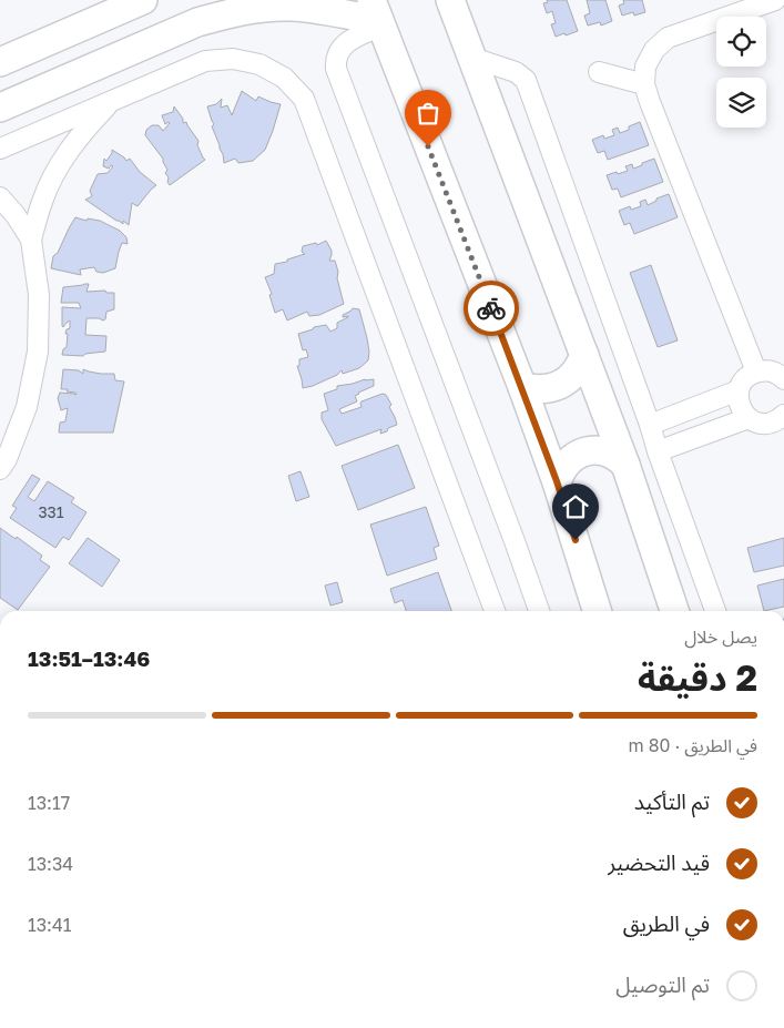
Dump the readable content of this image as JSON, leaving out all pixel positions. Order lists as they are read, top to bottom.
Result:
{
  "house_numbers": ["331"],
  "page": {
    "heading": ["2 دقيقة", "يصل خلال", "13:46–13:51"],
    "bar": "في الطريق · 80 m",
    "list": [
      ["تم التأكيد", "13:17"],
      ["قيد التحضير", "13:34"],
      ["في الطريق", "13:41"],
      "تم التوصيل"
    ]
  }
}
